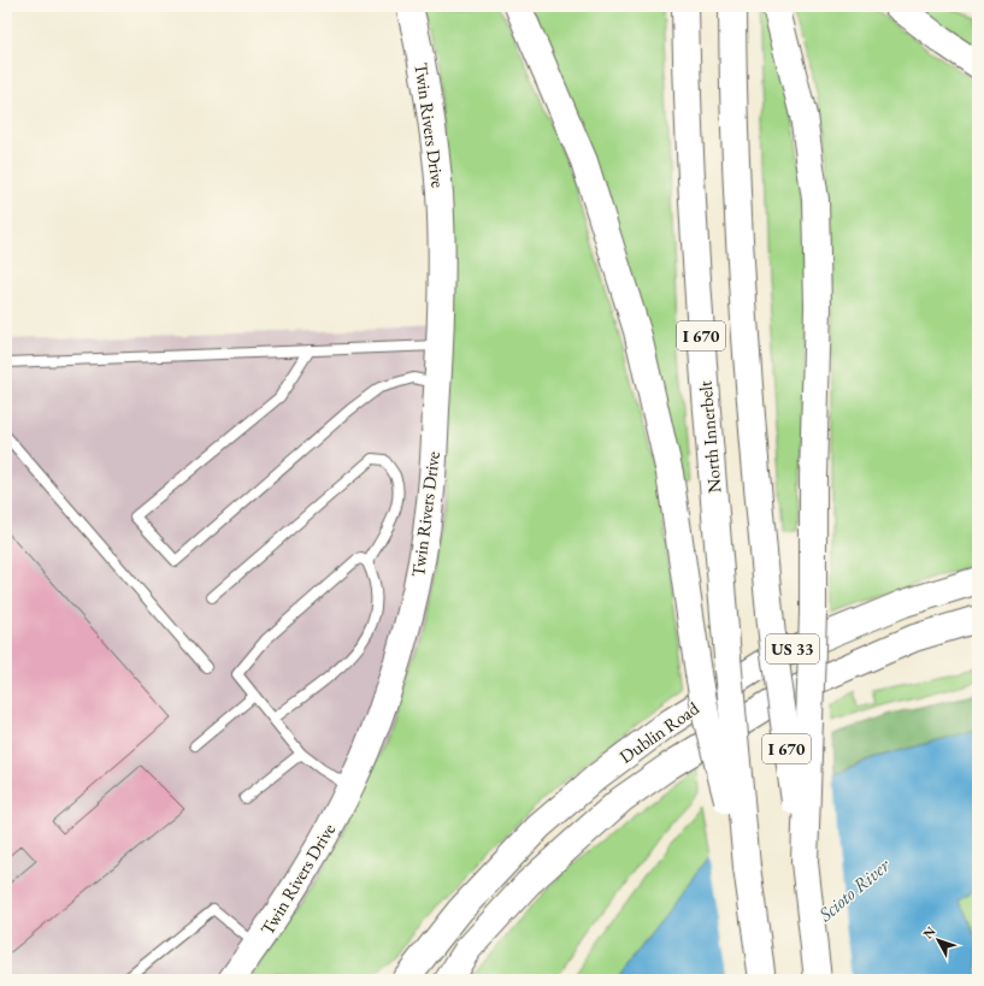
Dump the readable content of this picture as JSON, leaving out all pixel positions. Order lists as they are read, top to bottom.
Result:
{
  "streets": {
    "main road": [
      "Twin Rivers Drive",
      "I 670",
      "North Innerbelt",
      "US 33",
      "Dublin Road"
    ]
  },
  "crossings": [
    ["I 670", "North Innerbelt"]
  ],
  "water": ["Scioto River"],
  "north": "top left"
}
